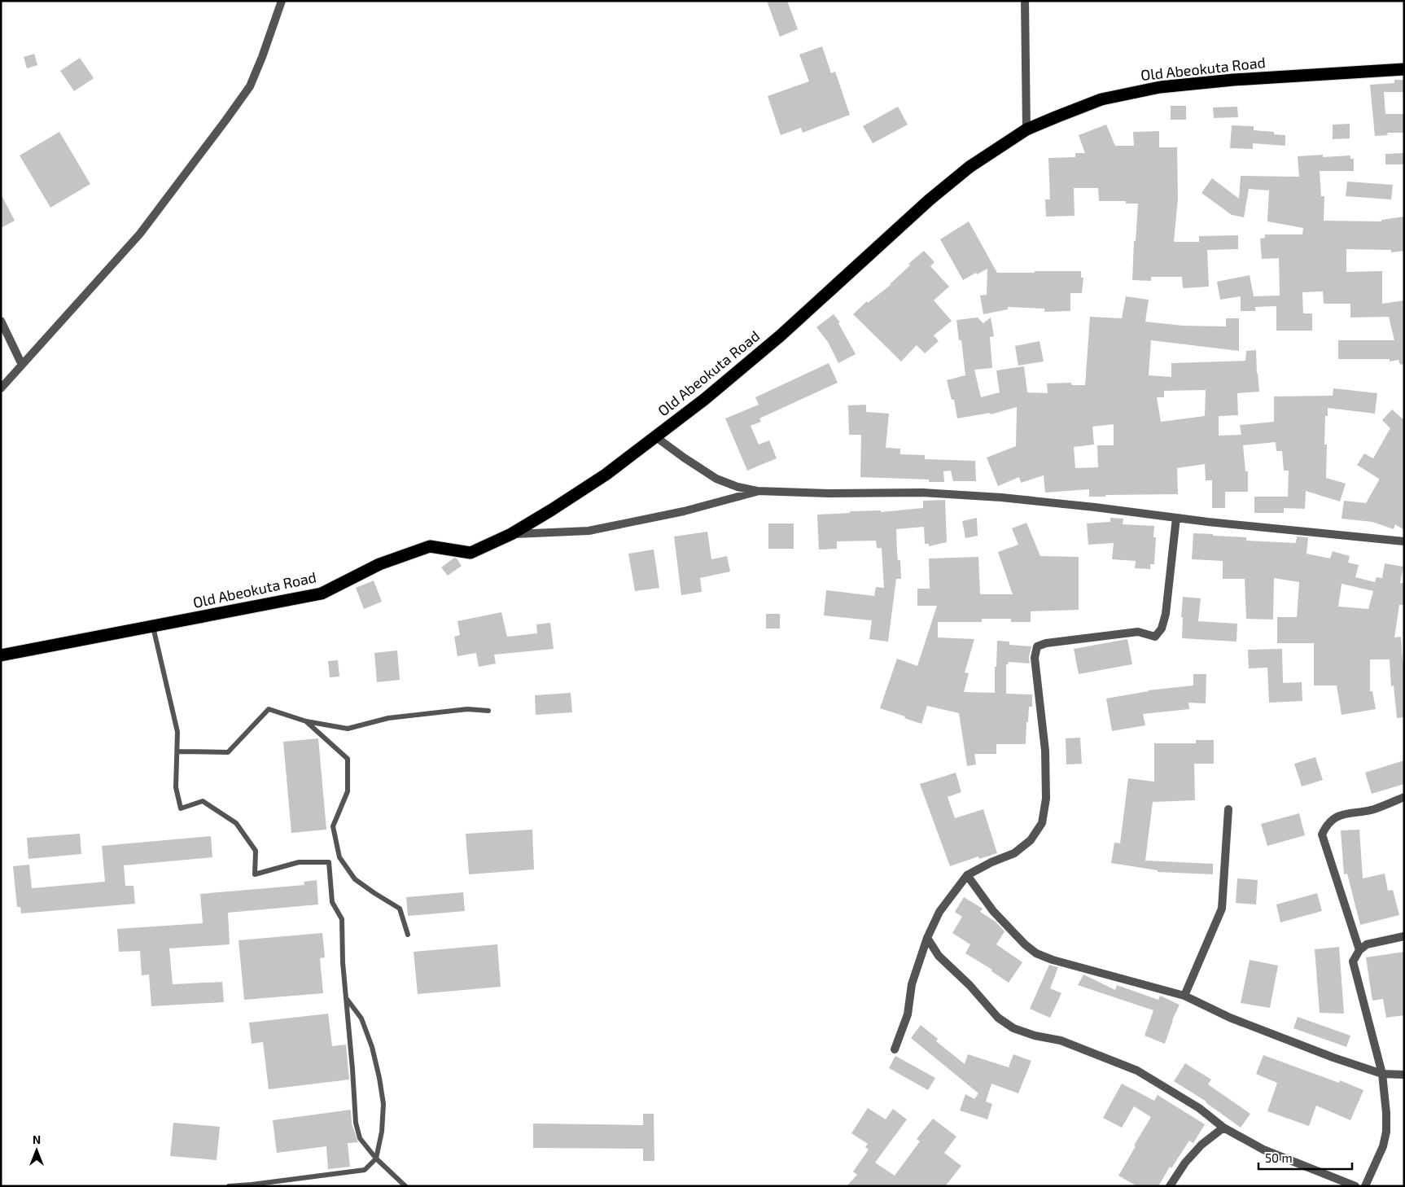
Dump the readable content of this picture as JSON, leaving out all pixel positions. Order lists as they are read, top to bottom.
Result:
{
  "streets": {
    "highway": ["Old Abeokuta Road"]
  },
  "scale_bar": "50 m",
  "north": "top"
}
